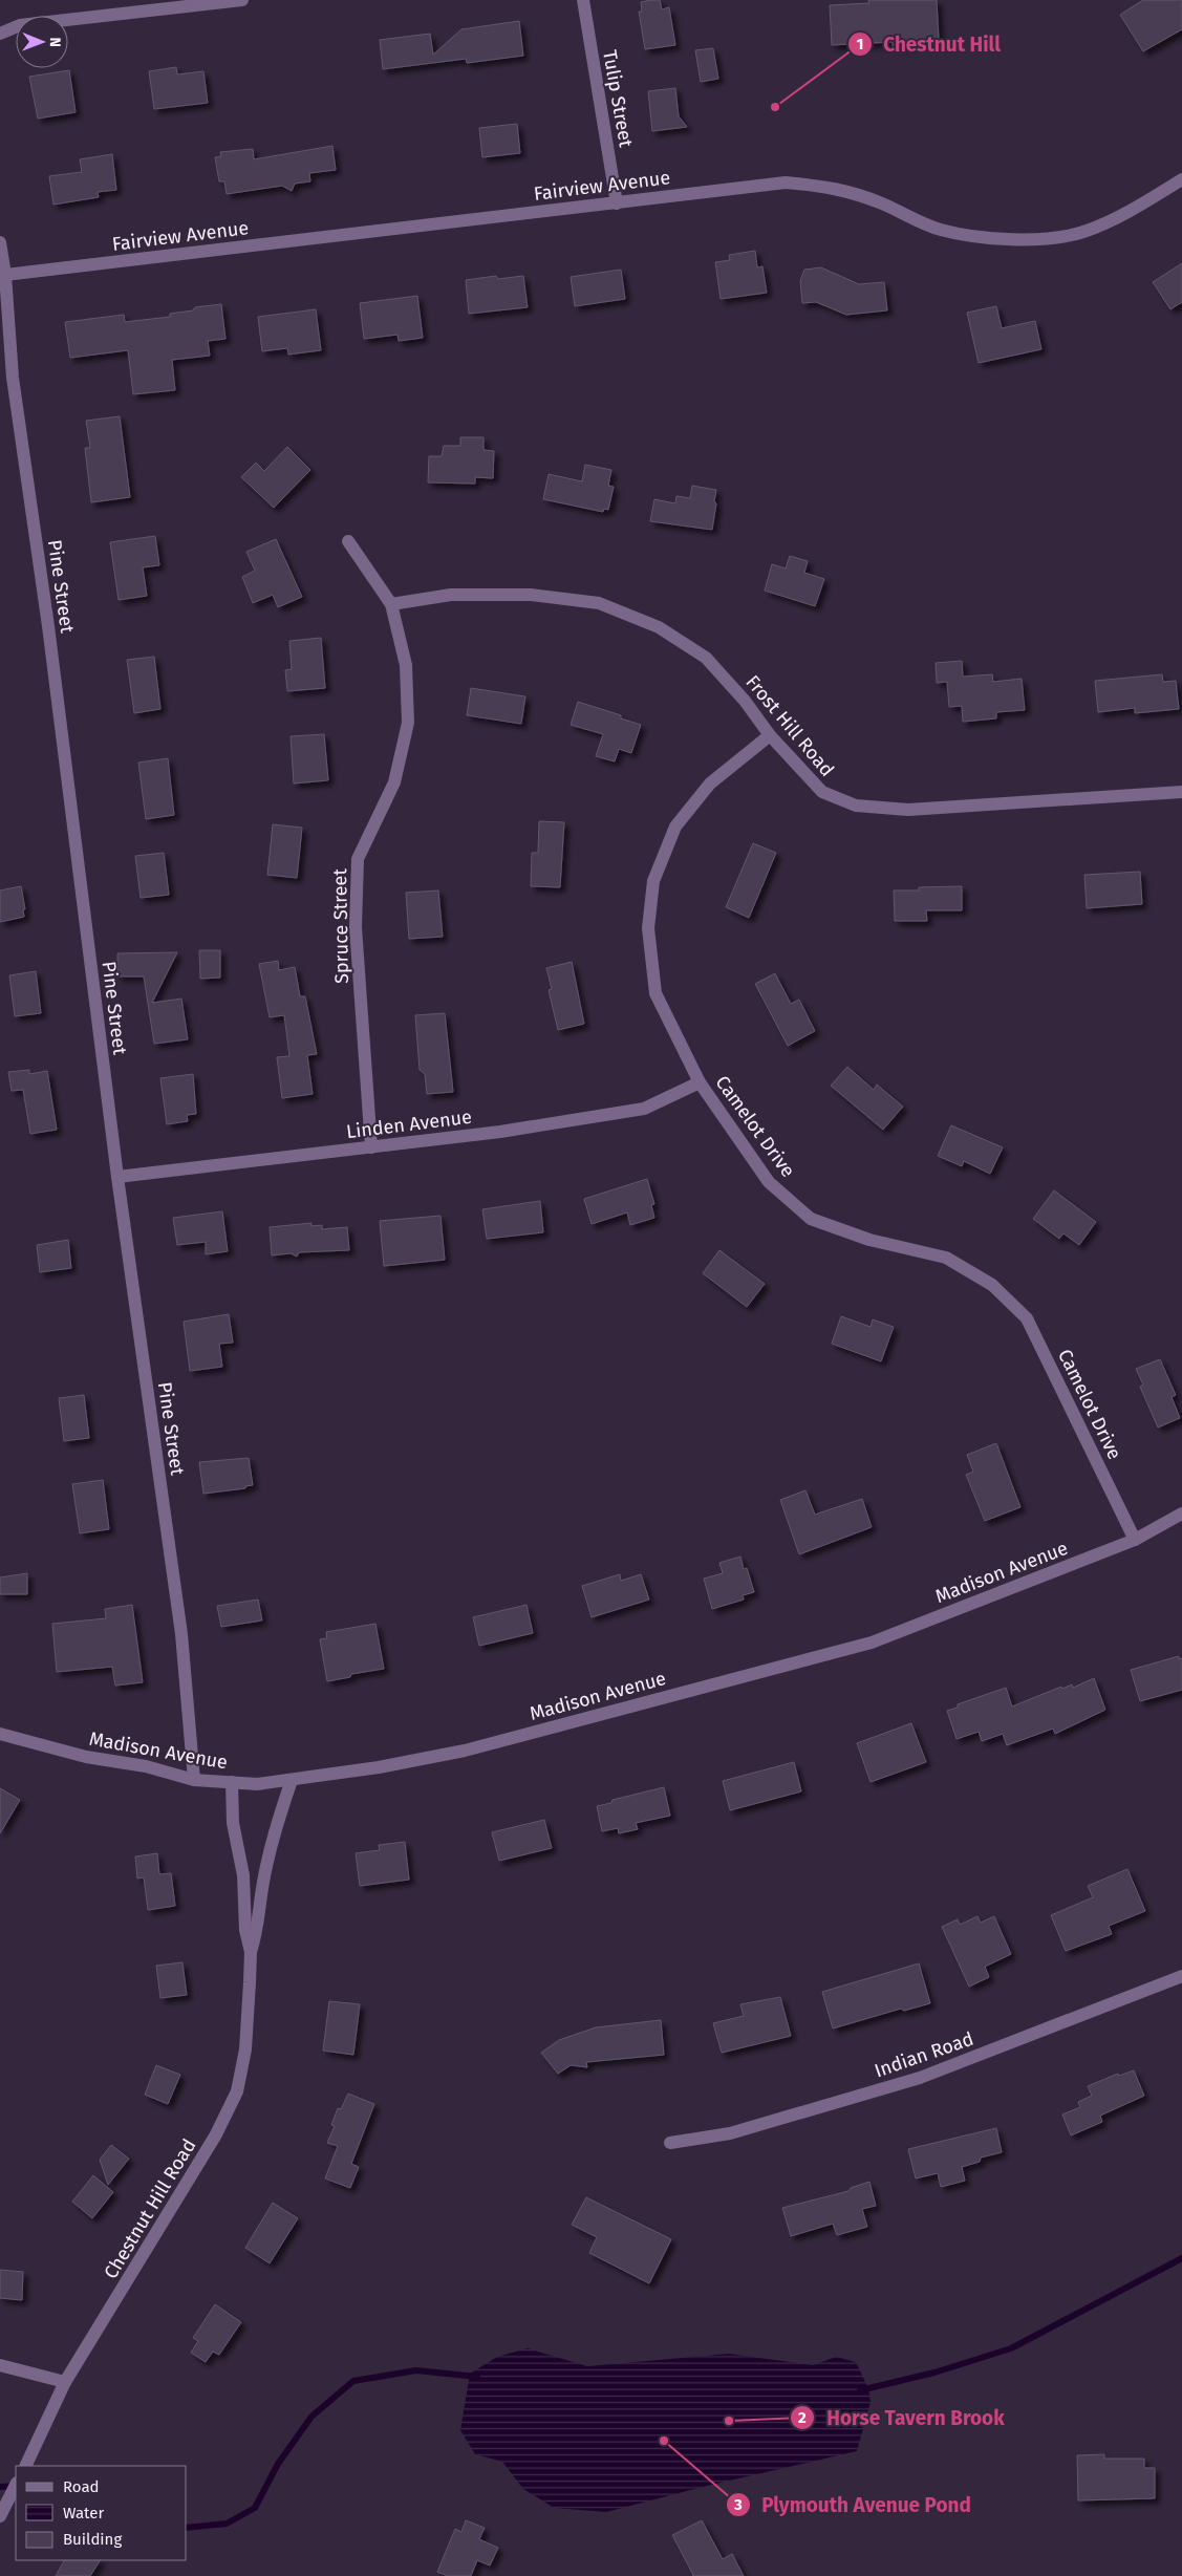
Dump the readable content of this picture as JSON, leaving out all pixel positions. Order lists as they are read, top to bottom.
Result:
{
  "streets": {
    "street": [
      "Tulip Street",
      "Fairview Avenue",
      "Pine Street",
      "Frost Hill Road",
      "Spruce Street",
      "Linden Avenue",
      "Camelot Drive",
      "Madison Avenue",
      "Indian Road",
      "Chestnut Hill Road"
    ]
  },
  "crossings": [
    ["Tulip Street", "Fairview Avenue"],
    ["Fairview Avenue", "Pine Street"],
    ["Pine Street", "Linden Avenue"],
    ["Pine Street", "Madison Avenue"],
    ["Frost Hill Road", "Spruce Street"],
    ["Frost Hill Road", "Camelot Drive"],
    ["Spruce Street", "Linden Avenue"],
    ["Linden Avenue", "Camelot Drive"],
    ["Camelot Drive", "Madison Avenue"],
    ["Madison Avenue", "Chestnut Hill Road"]
  ],
  "places": ["Chestnut Hill", "Horse Tavern Brook", "Plymouth Avenue Pond"],
  "legend": ["Road", "Water", "Building"],
  "north": "right"
}
